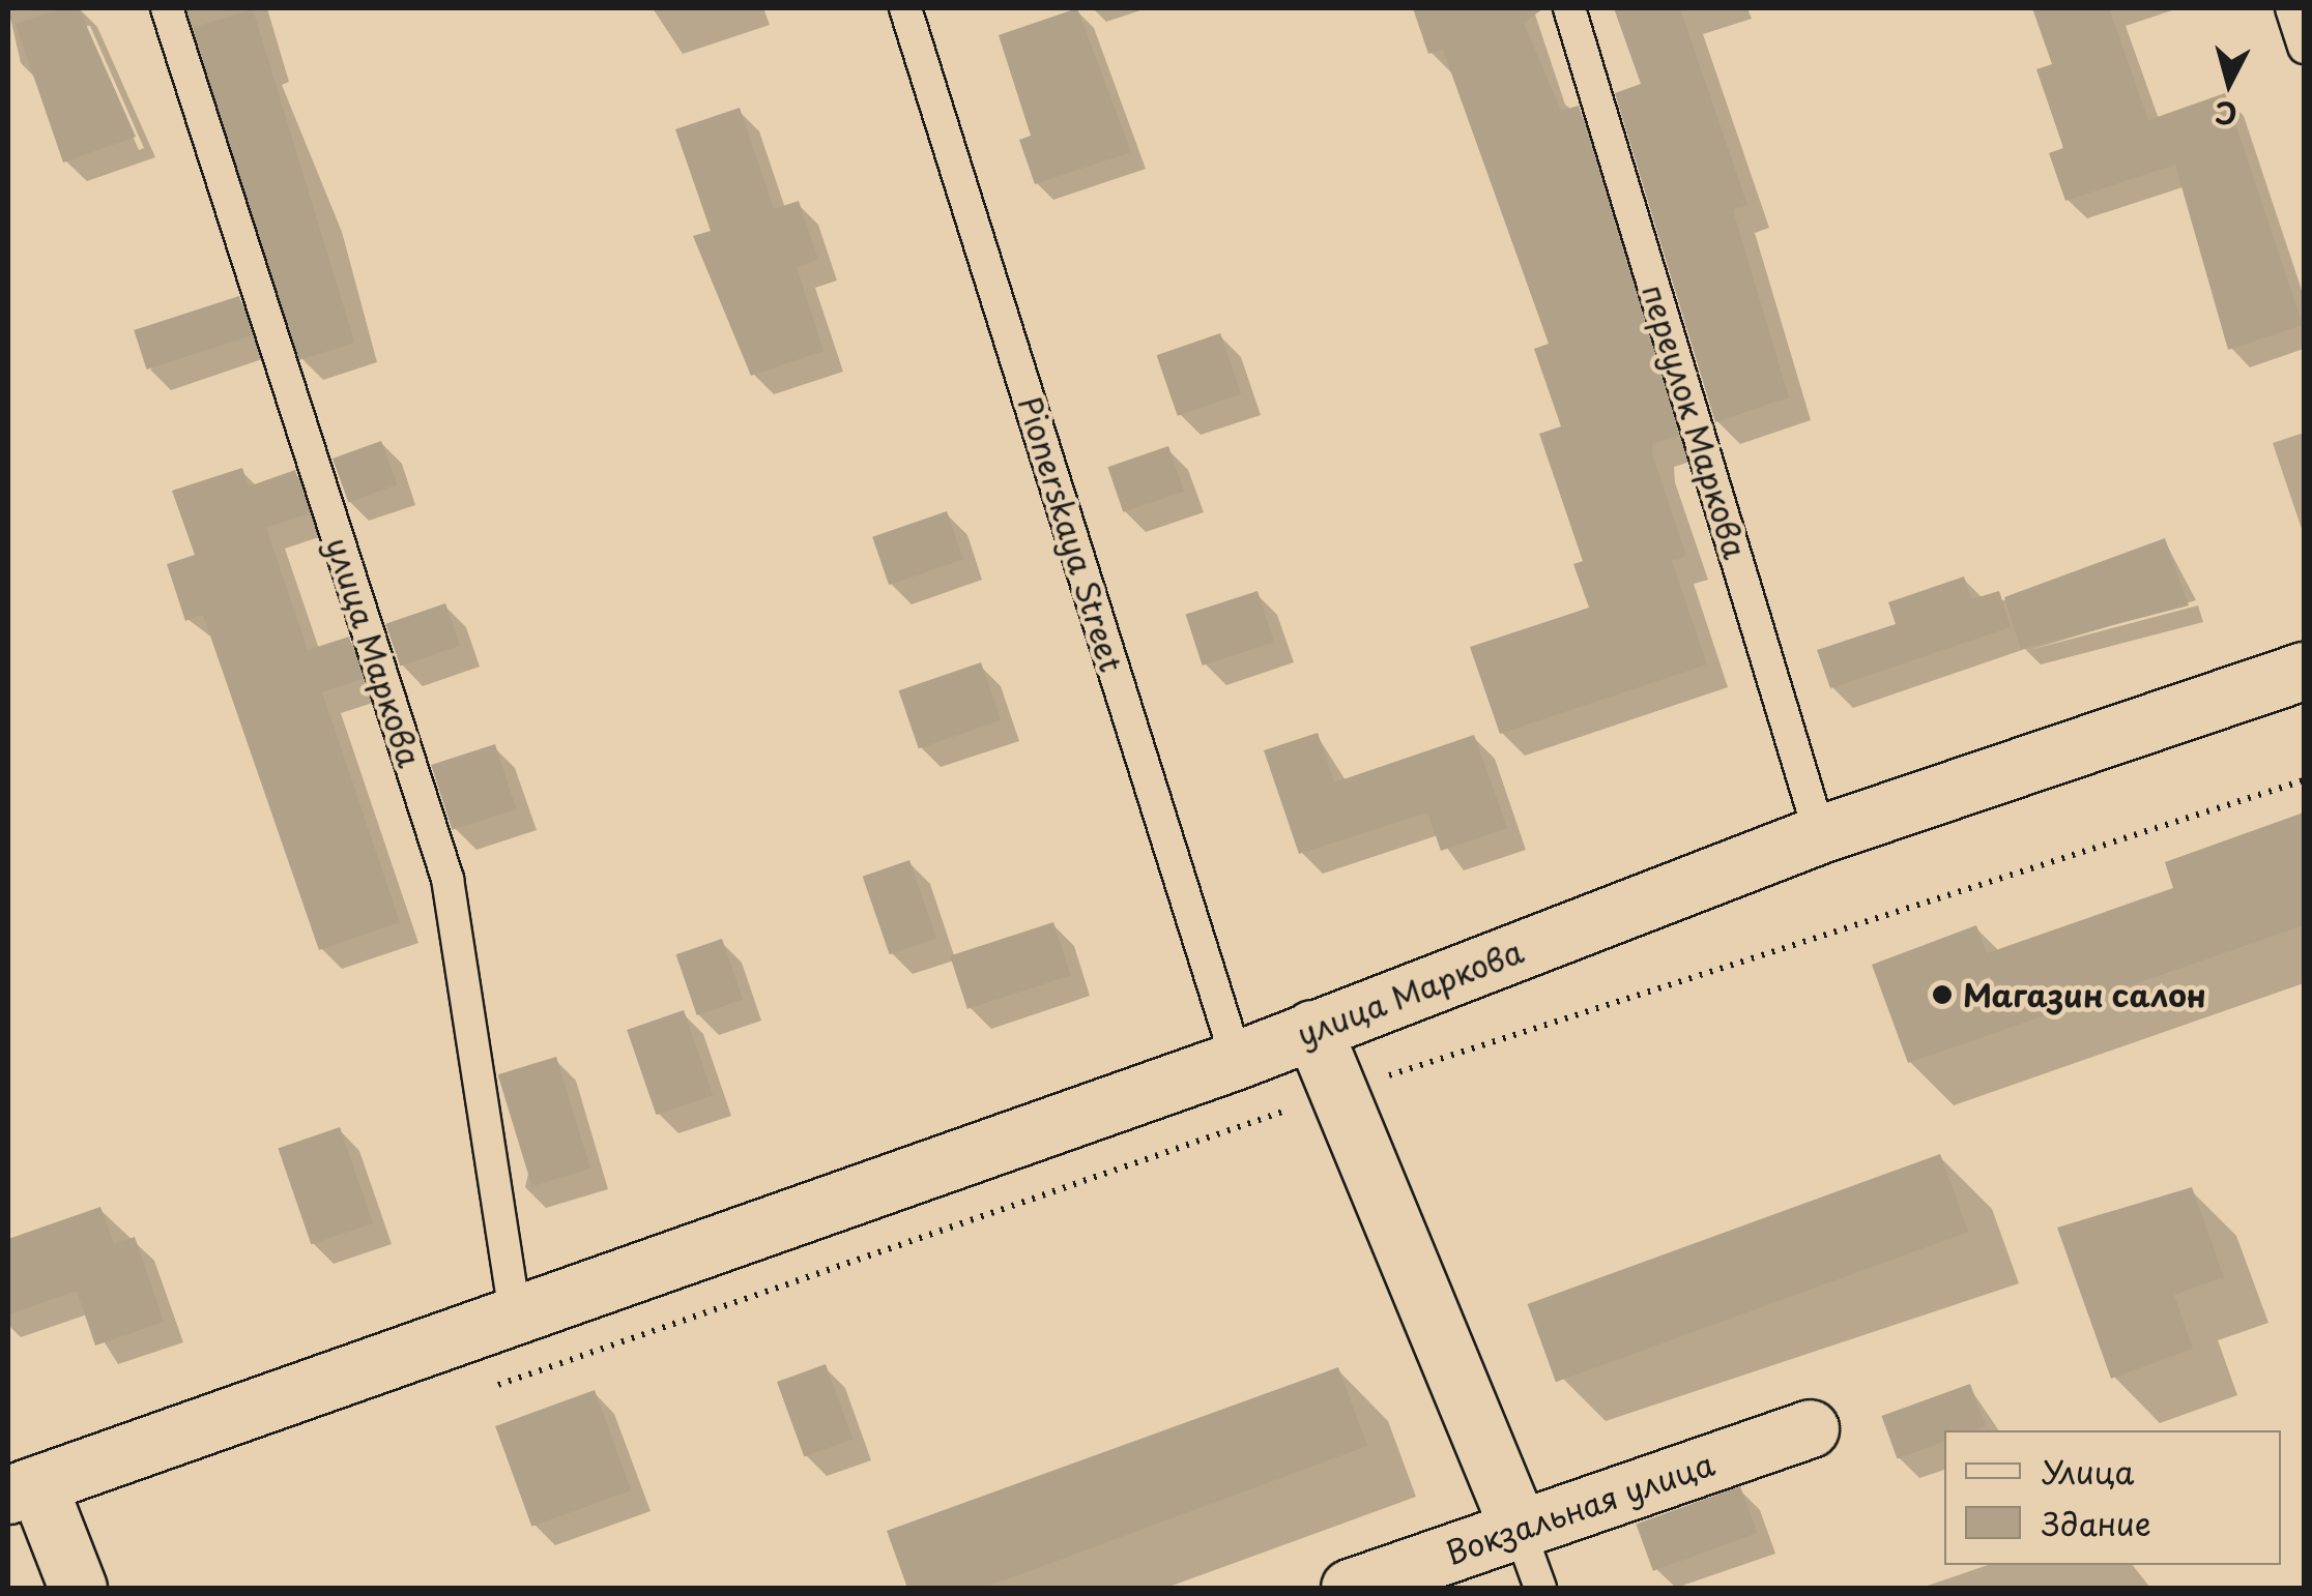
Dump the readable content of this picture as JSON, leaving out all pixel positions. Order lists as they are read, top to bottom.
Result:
{
  "streets": {
    "main road": ["улица Маркова", "Вокзальная улица"],
    "lane": ["переулок Маркова", "Pionerskaya Street"]
  },
  "crossings": [
    ["переулок Маркова", "улица Маркова"],
    ["Pionerskaya Street", "улица Маркова"]
  ],
  "places": ["Магазин салон"],
  "legend": ["Улица", "Здание"],
  "north": "bottom"
}
